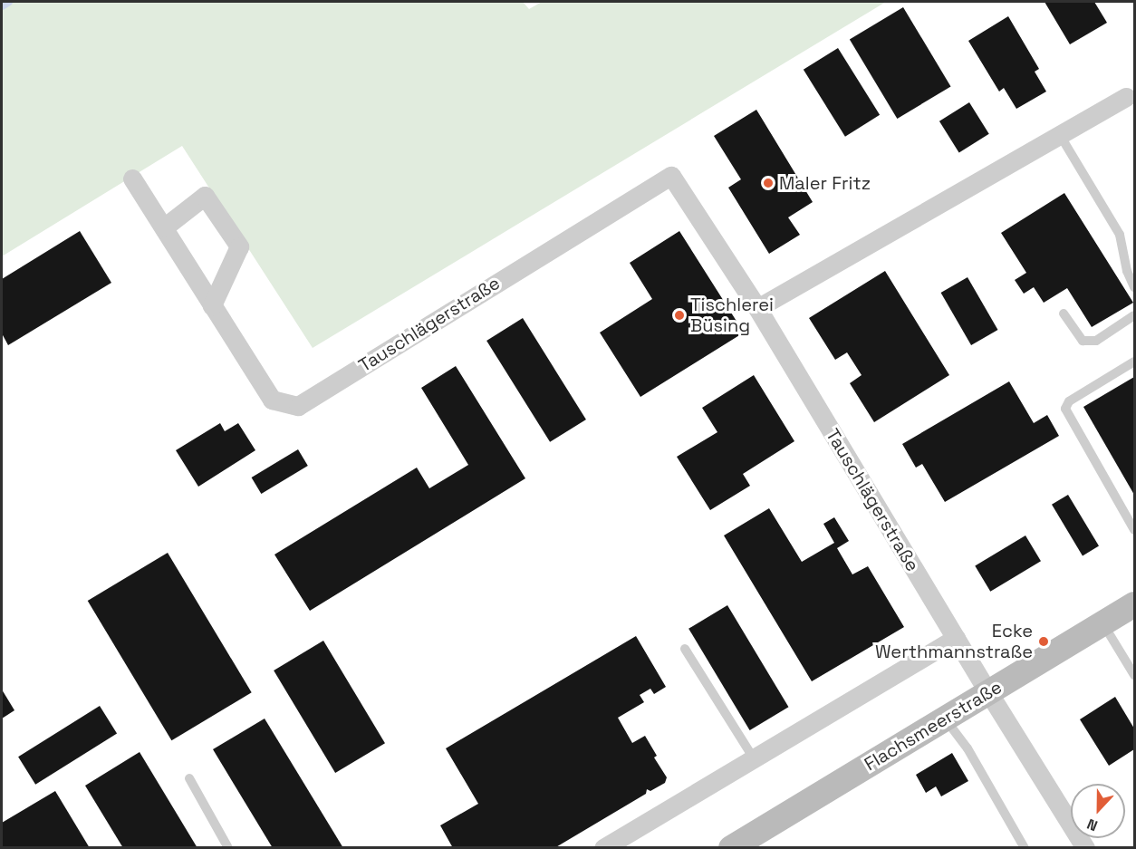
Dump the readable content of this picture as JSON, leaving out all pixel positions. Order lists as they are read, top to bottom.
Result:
{
  "streets": {
    "street": ["Tauschlägerstraße", "Flachsmeerstraße"]
  },
  "crossings": [
    ["Tauschlägerstraße", "Flachsmeerstraße"]
  ],
  "places": ["Maler Fritz", "Tischlerei Büsing", "Ecke Werthmannstraße"],
  "north": "bottom"
}
